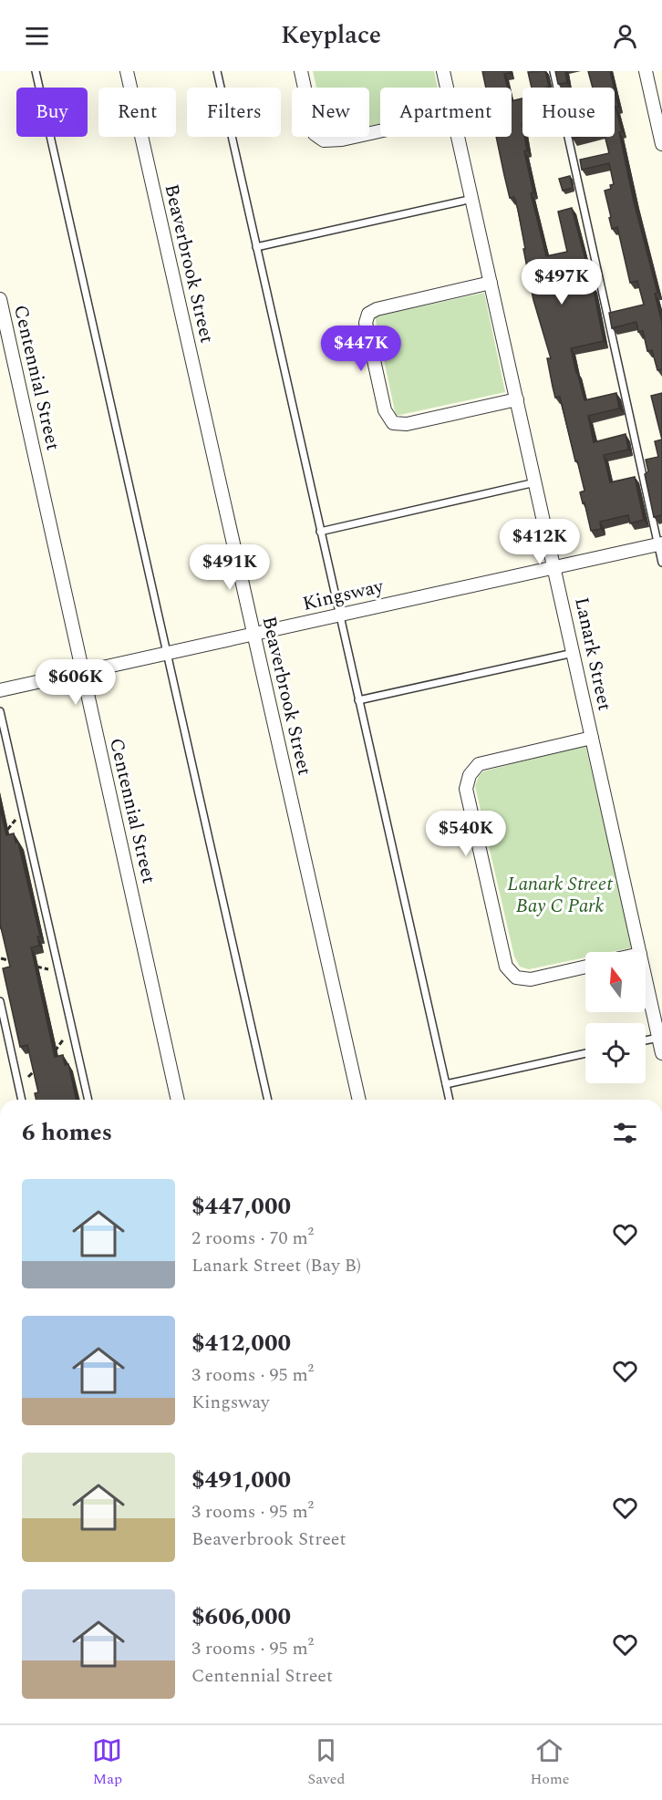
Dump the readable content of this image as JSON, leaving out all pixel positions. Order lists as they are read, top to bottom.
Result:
{
  "streets": {
    "street": [
      "Beaverbrook Street",
      "Centennial Street",
      "Kingsway",
      "Lanark Street"
    ]
  },
  "crossings": [
    ["Beaverbrook Street", "Kingsway"],
    ["Centennial Street", "Kingsway"],
    ["Kingsway", "Lanark Street"]
  ],
  "parks": ["Lanark Street Bay C Park"],
  "north": "top",
  "page": {
    "header": "Keyplace",
    "chip": [
      "Buy",
      "Rent",
      "Filters",
      "New",
      "Apartment",
      "House"
    ],
    "price": [
      "$497K",
      "$447K",
      "$412K",
      "$491K",
      "$606K",
      "$540K"
    ],
    "heading": "6 homes",
    "list": [
      {
        "name": "$447,000",
        "note": "2 rooms · 70 m² · Lanark Street (Bay B)"
      },
      {
        "name": "$412,000",
        "note": "3 rooms · 95 m² · Kingsway"
      },
      {
        "name": "$491,000",
        "note": "3 rooms · 95 m² · Beaverbrook Street"
      },
      {
        "name": "$606,000",
        "note": "3 rooms · 95 m² · Centennial Street"
      }
    ],
    "tabs": ["Map", "Saved", "Home"]
  }
}
